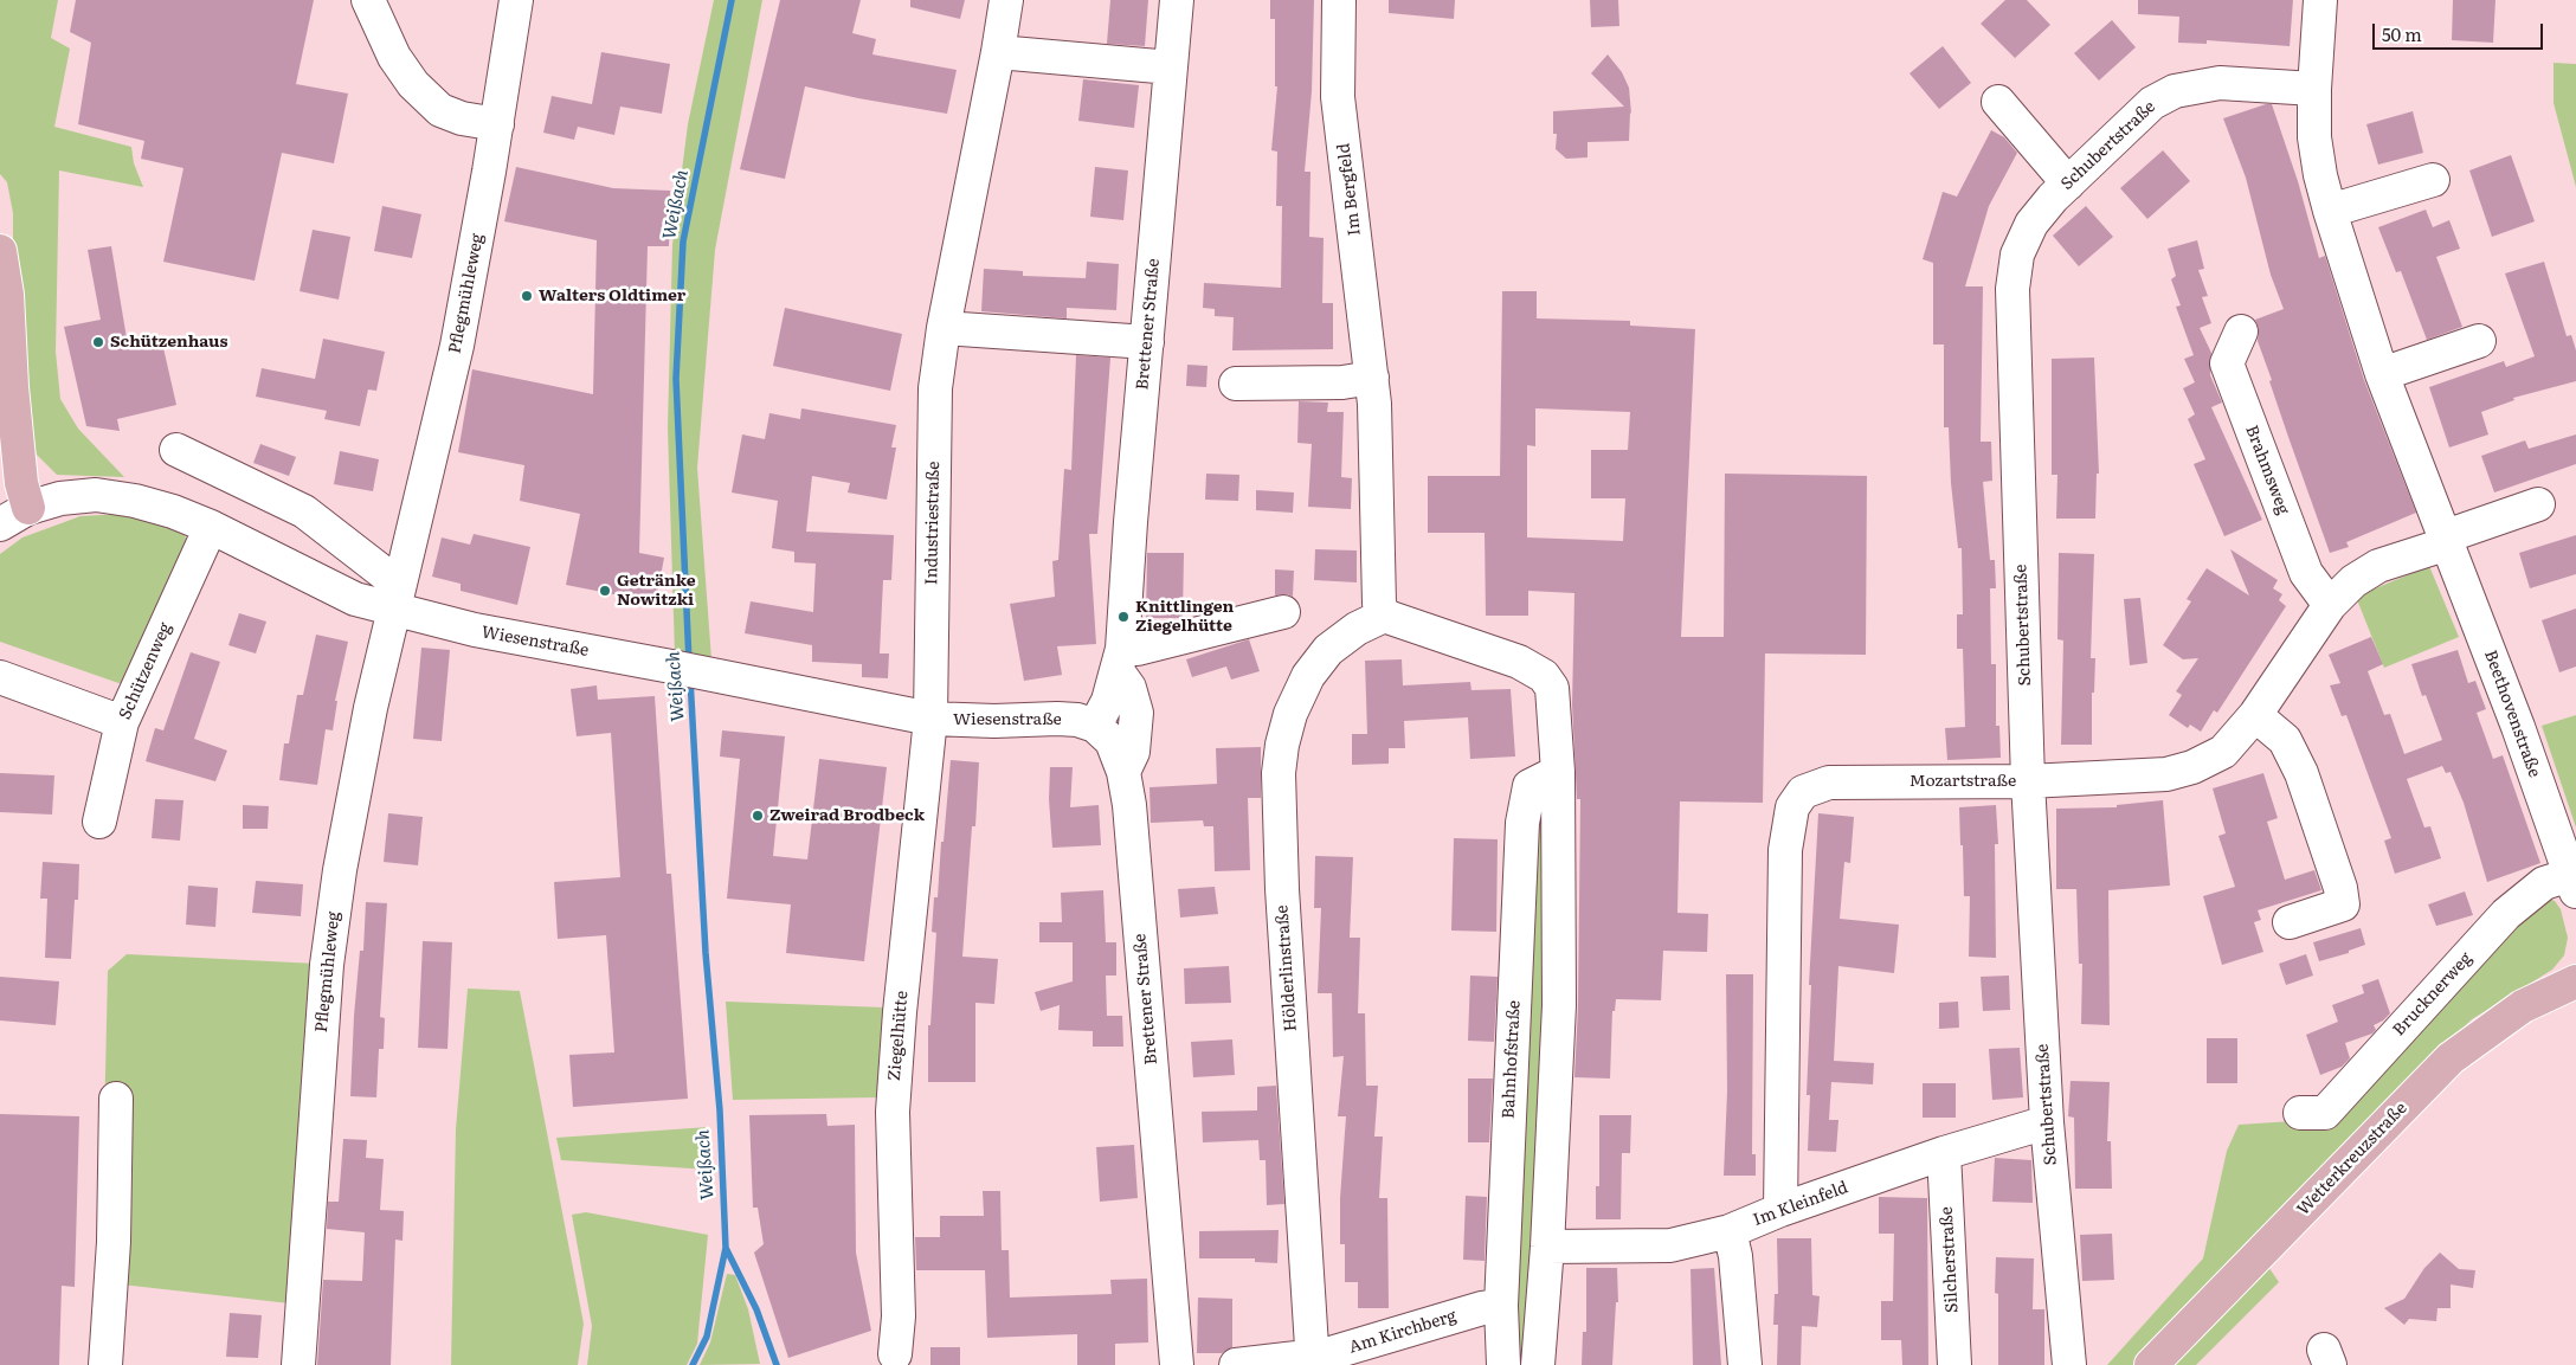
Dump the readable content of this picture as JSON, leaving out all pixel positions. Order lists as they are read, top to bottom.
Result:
{
  "streets": {
    "main road": ["Wetterkreuzstraße"],
    "street": [
      "Schubertstraße",
      "Im Bergfeld",
      "Pflegmühleweg",
      "Brettener Straße",
      "Brahmsweg",
      "Industriestraße",
      "Wiesenstraße",
      "Schützenweg",
      "Beethovenstraße",
      "Mozartstraße",
      "Hölderlinstraße",
      "Brucknerweg",
      "Ziegelhütte",
      "Bahnhofstraße",
      "Im Kleinfeld",
      "Silcherstraße",
      "Am Kirchberg"
    ]
  },
  "crossings": [
    ["Schubertstraße", "Beethovenstraße"],
    ["Schubertstraße", "Mozartstraße"],
    ["Schubertstraße", "Im Kleinfeld"],
    ["Im Bergfeld", "Hölderlinstraße"],
    ["Pflegmühleweg", "Wiesenstraße"],
    ["Brettener Straße", "Wiesenstraße"],
    ["Brahmsweg", "Mozartstraße"],
    ["Industriestraße", "Wiesenstraße"],
    ["Industriestraße", "Ziegelhütte"],
    ["Wiesenstraße", "Schützenweg"],
    ["Wiesenstraße", "Ziegelhütte"],
    ["Beethovenstraße", "Mozartstraße"],
    ["Beethovenstraße", "Brucknerweg"],
    ["Mozartstraße", "Im Kleinfeld"],
    ["Hölderlinstraße", "Am Kirchberg"],
    ["Bahnhofstraße", "Am Kirchberg"],
    ["Im Kleinfeld", "Silcherstraße"]
  ],
  "water": ["Weißach"],
  "places": [
    "Walters Oldtimer",
    "Schützenhaus",
    "Getränke Nowitzki",
    "Knittlingen Ziegelhütte",
    "Zweirad Brodbeck"
  ],
  "scale_bar": "50 m"
}
